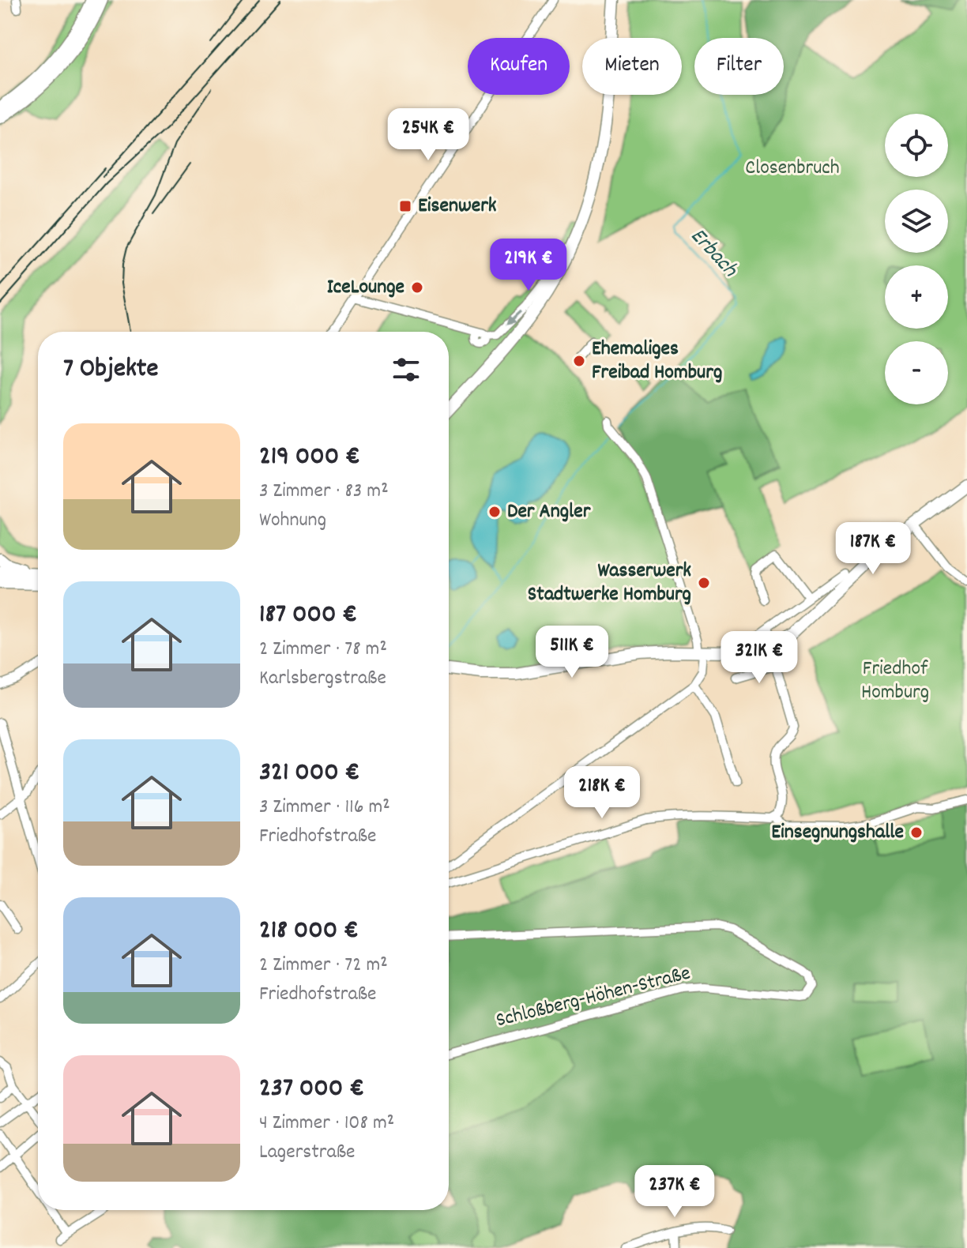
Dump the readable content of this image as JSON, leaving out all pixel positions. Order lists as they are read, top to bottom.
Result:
{
  "streets": {
    "street": ["Schloßberg-Höhen-Straße"]
  },
  "water": ["Erbach"],
  "parks": ["Closenbruch", "Friedhof Homburg"],
  "places": {
    "transit": ["Eisenwerk"],
    "other": [
      "IceLounge",
      "Ehemaliges Freibad Homburg",
      "Der Angler",
      "Wasserwerk Stadtwerke Homburg",
      "Einsegnungshalle"
    ]
  },
  "page": {
    "chip": ["Kaufen", "Mieten", "Filter"],
    "price": [
      "254K €",
      "219K €",
      "187K €",
      "511K €",
      "321K €",
      "218K €",
      "237K €"
    ],
    "map_buttons": ["+", "−"],
    "heading": "7 Objekte",
    "list": [
      {
        "name": "219 000 €",
        "note": "3 Zimmer · 83 m² · Wohnung"
      },
      {
        "name": "187 000 €",
        "note": "2 Zimmer · 78 m² · Karlsbergstraße"
      },
      {
        "name": "321 000 €",
        "note": "3 Zimmer · 116 m² · Friedhofstraße"
      },
      {
        "name": "218 000 €",
        "note": "2 Zimmer · 72 m² · Friedhofstraße"
      },
      {
        "name": "237 000 €",
        "note": "4 Zimmer · 108 m² · Lagerstraße"
      }
    ]
  }
}
